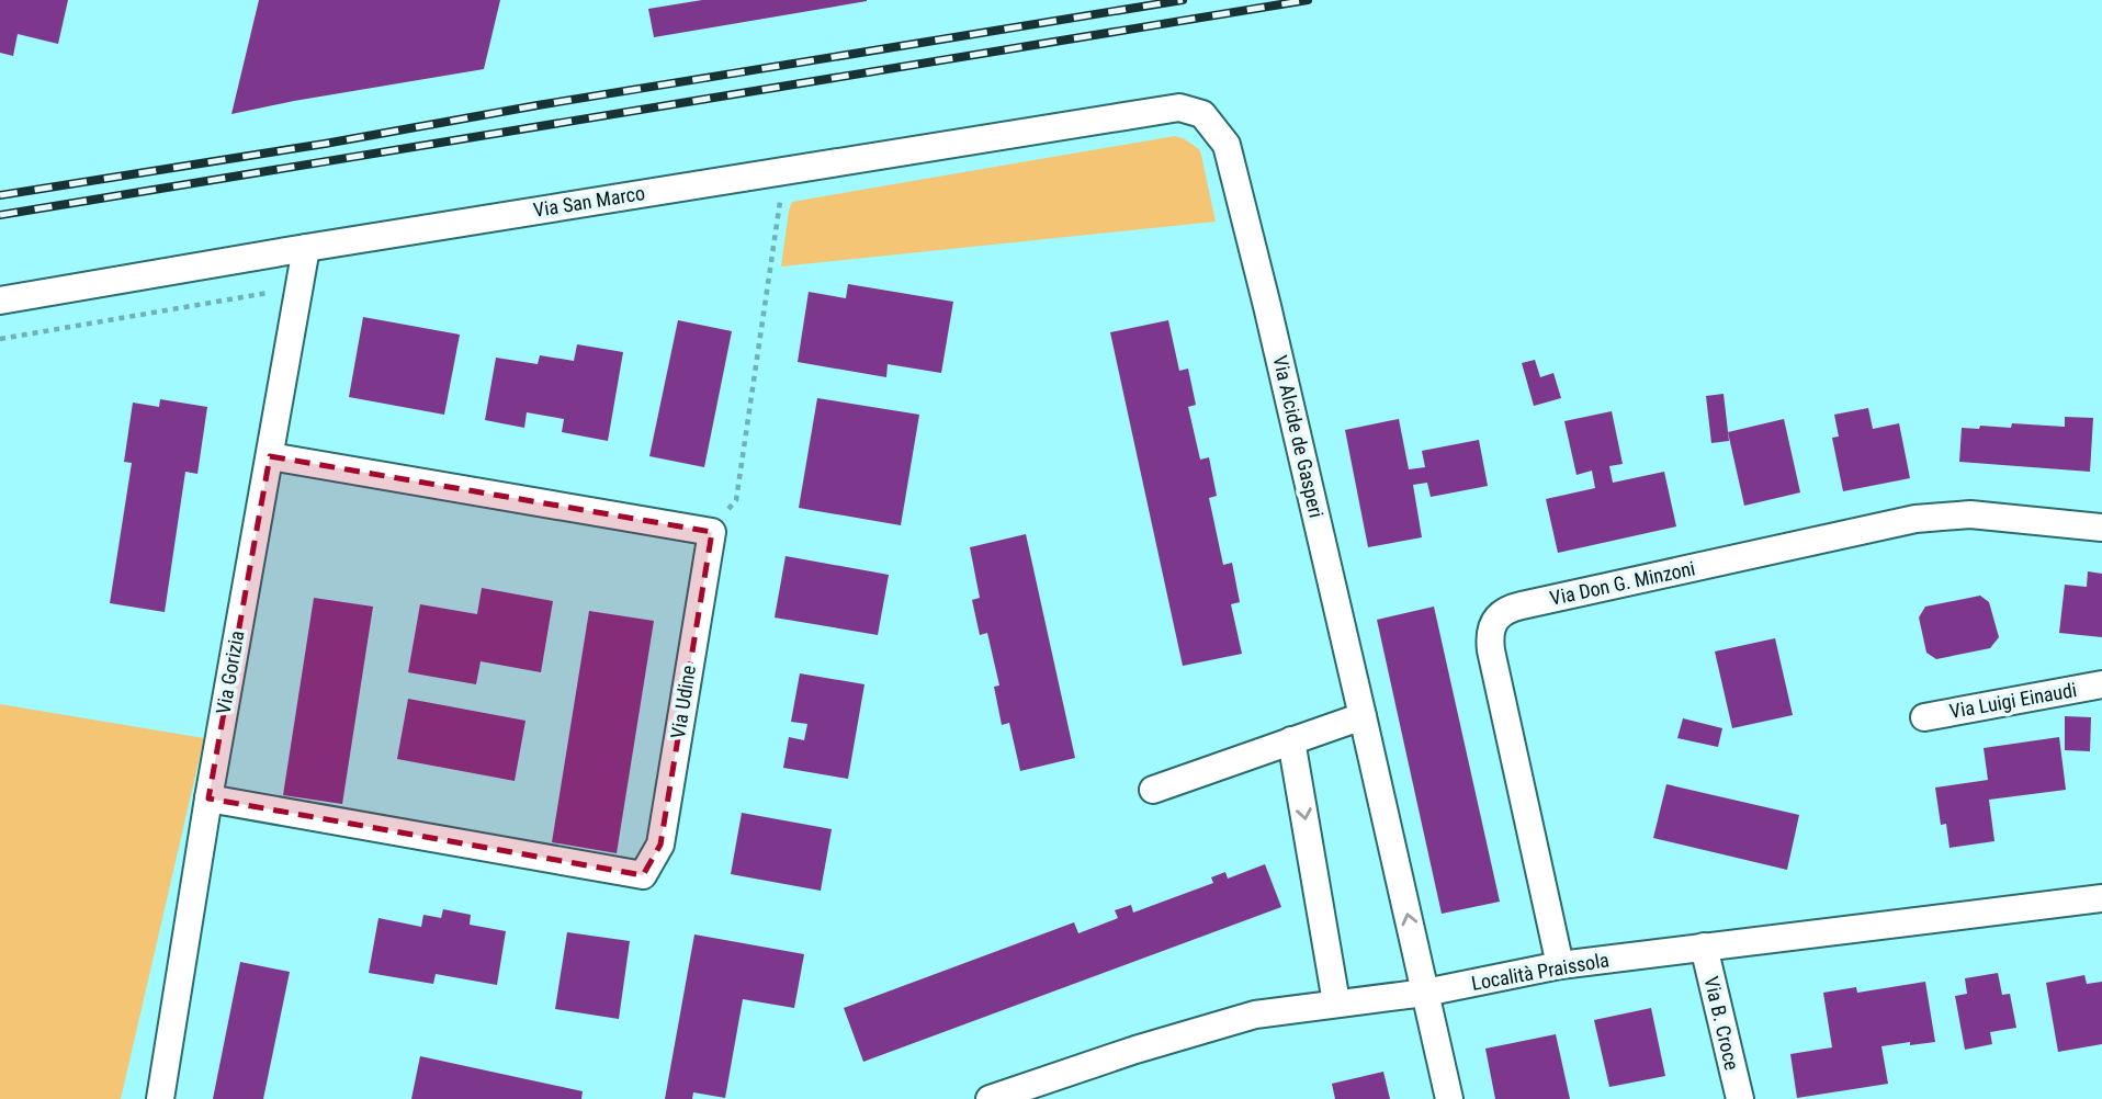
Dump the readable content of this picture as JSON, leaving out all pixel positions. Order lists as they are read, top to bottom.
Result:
{
  "streets": {
    "street": [
      "Via San Marco",
      "Via Alcide de Gasperi",
      "Via Don G. Minzoni",
      "Via Gorizia",
      "Via Luigi Einaudi",
      "Via Udine",
      "Località Praissola",
      "Via B. Croce"
    ]
  },
  "crossings": [
    ["Via San Marco", "Via Alcide de Gasperi"],
    ["Via San Marco", "Via Gorizia"],
    ["Via Alcide de Gasperi", "Località Praissola"],
    ["Via Don G. Minzoni", "Località Praissola"],
    ["Via Gorizia", "Via Udine"],
    ["Località Praissola", "Via B. Croce"]
  ]
}
